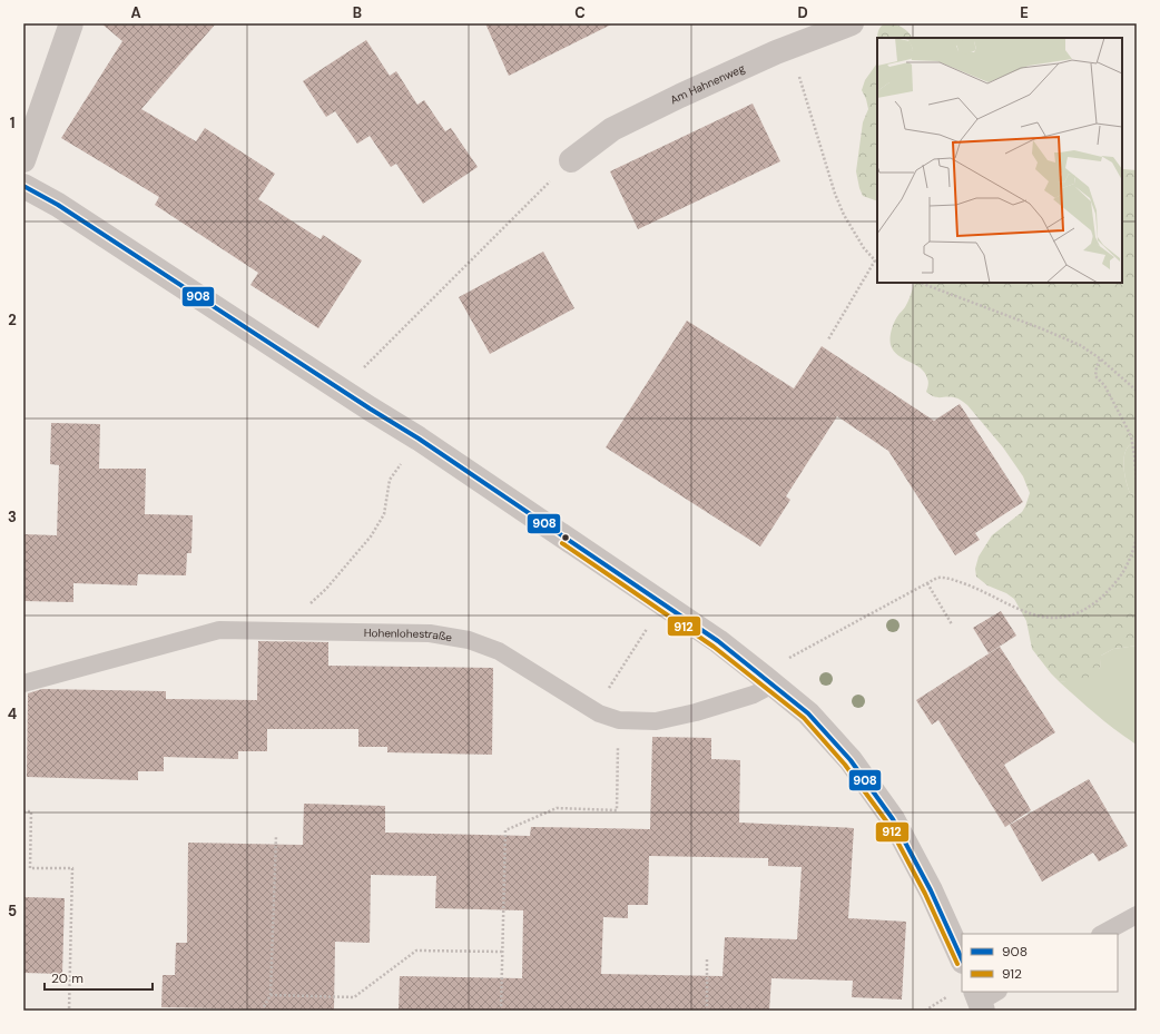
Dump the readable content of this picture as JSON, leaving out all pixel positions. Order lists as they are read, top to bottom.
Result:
{
  "streets": {
    "street": ["Am Hahnenweg"],
    "lane": ["Hohenlohestraße"]
  },
  "lines": ["transit line 908", "transit line 912"],
  "legend": ["908", "912"],
  "scale_bar": "20 m",
  "grid": {
    "columns": [
      "A",
      "B",
      "C",
      "D",
      "E"
    ],
    "rows": [
      "1",
      "2",
      "3",
      "4",
      "5"
    ]
  }
}
